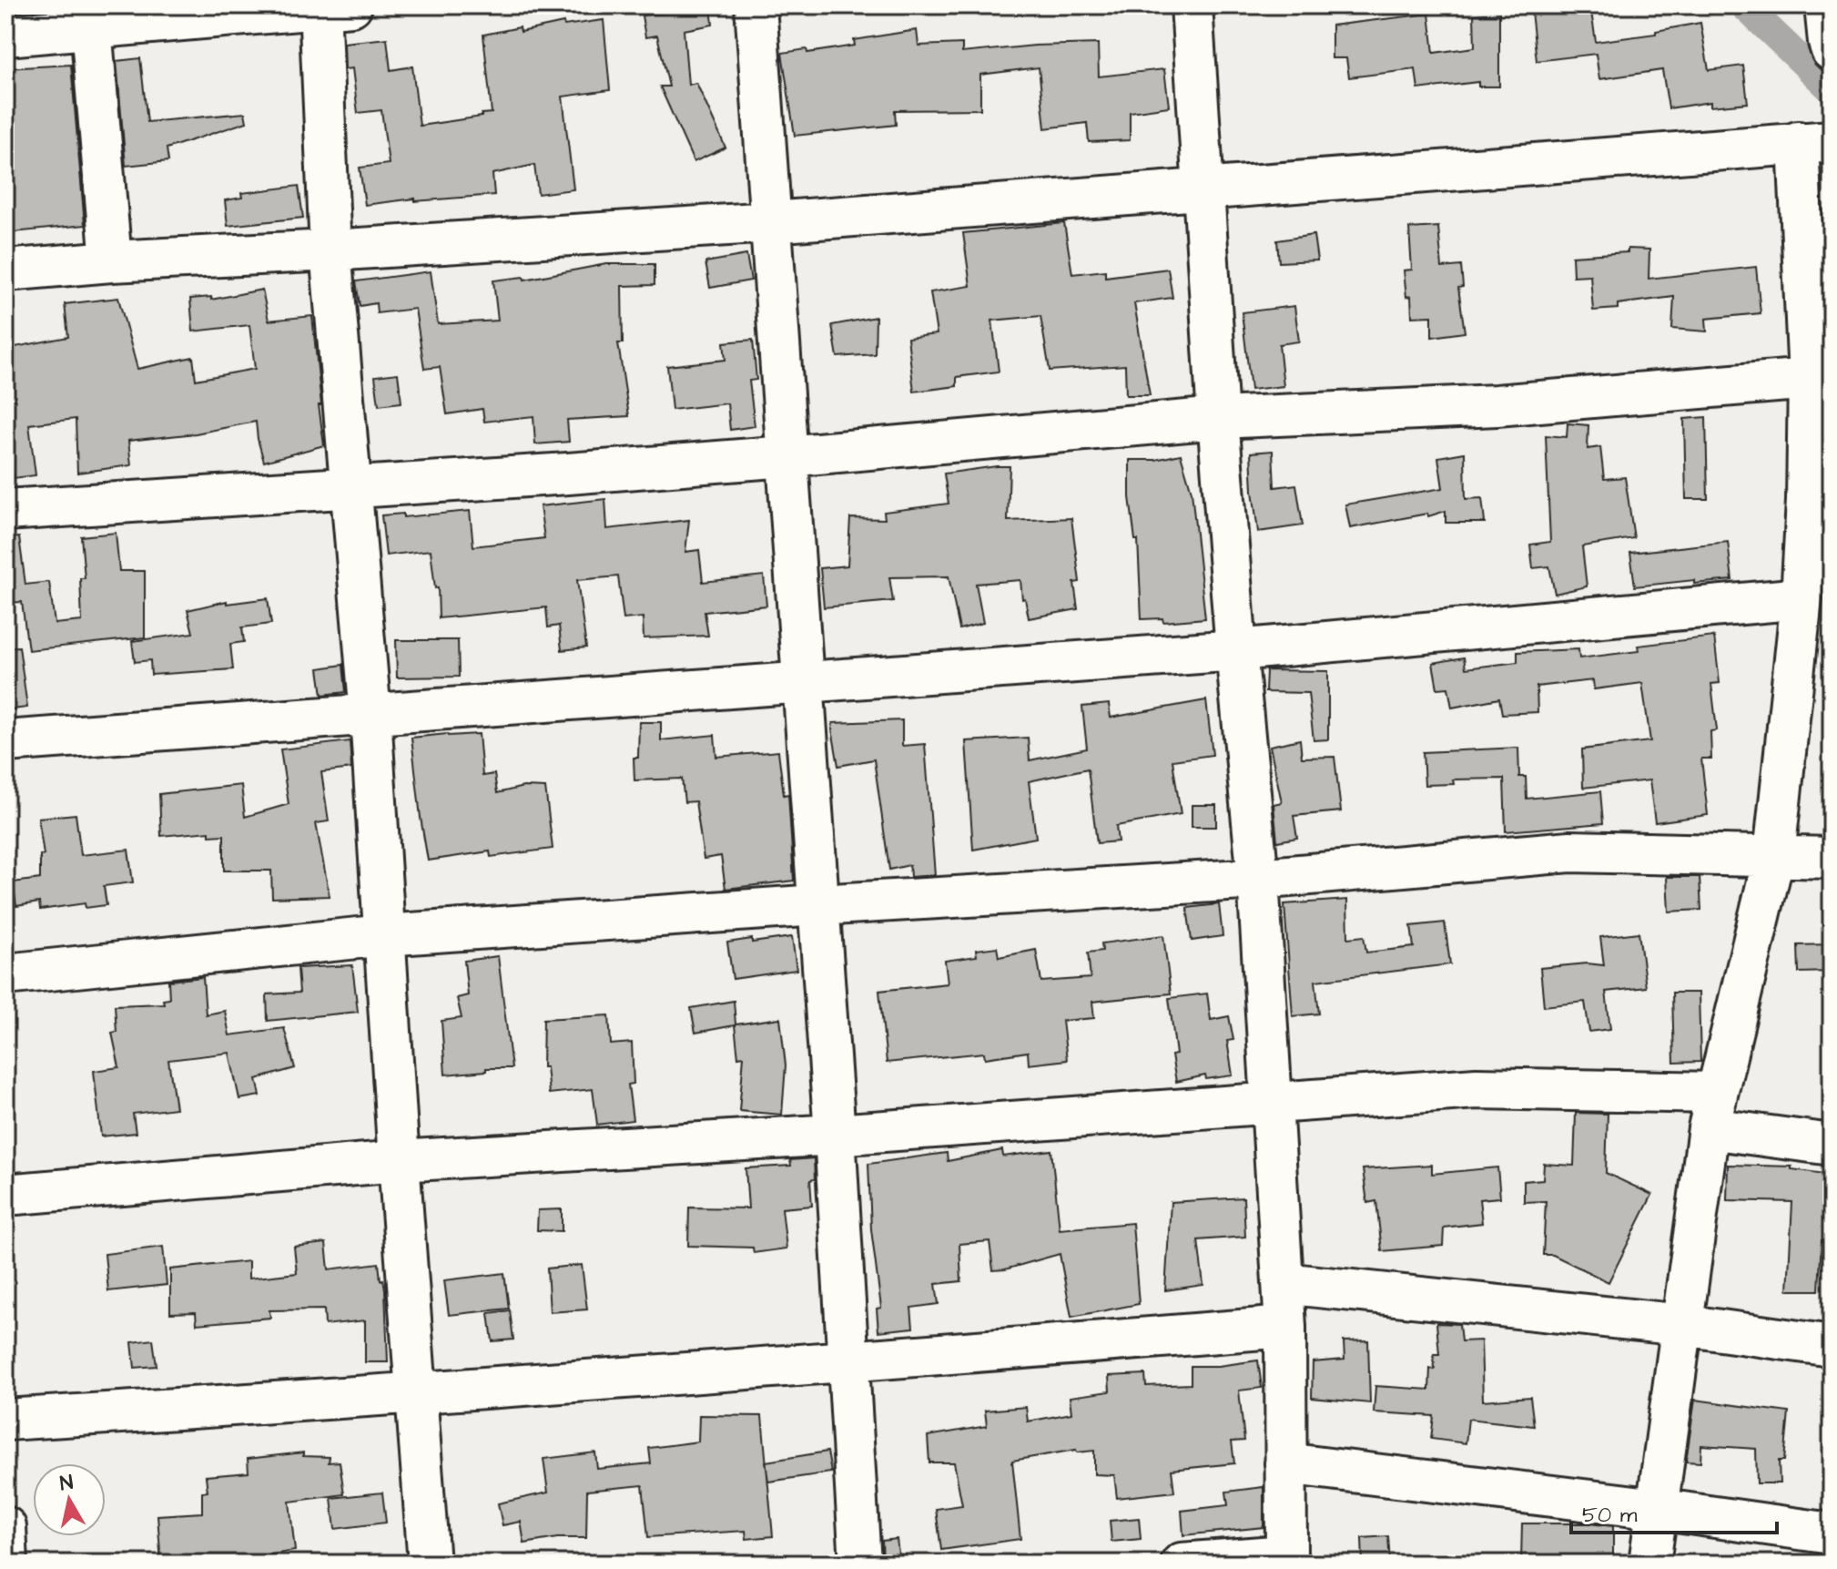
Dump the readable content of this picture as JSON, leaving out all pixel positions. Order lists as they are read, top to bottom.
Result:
{
  "scale_bar": "50 m",
  "north": "top"
}
